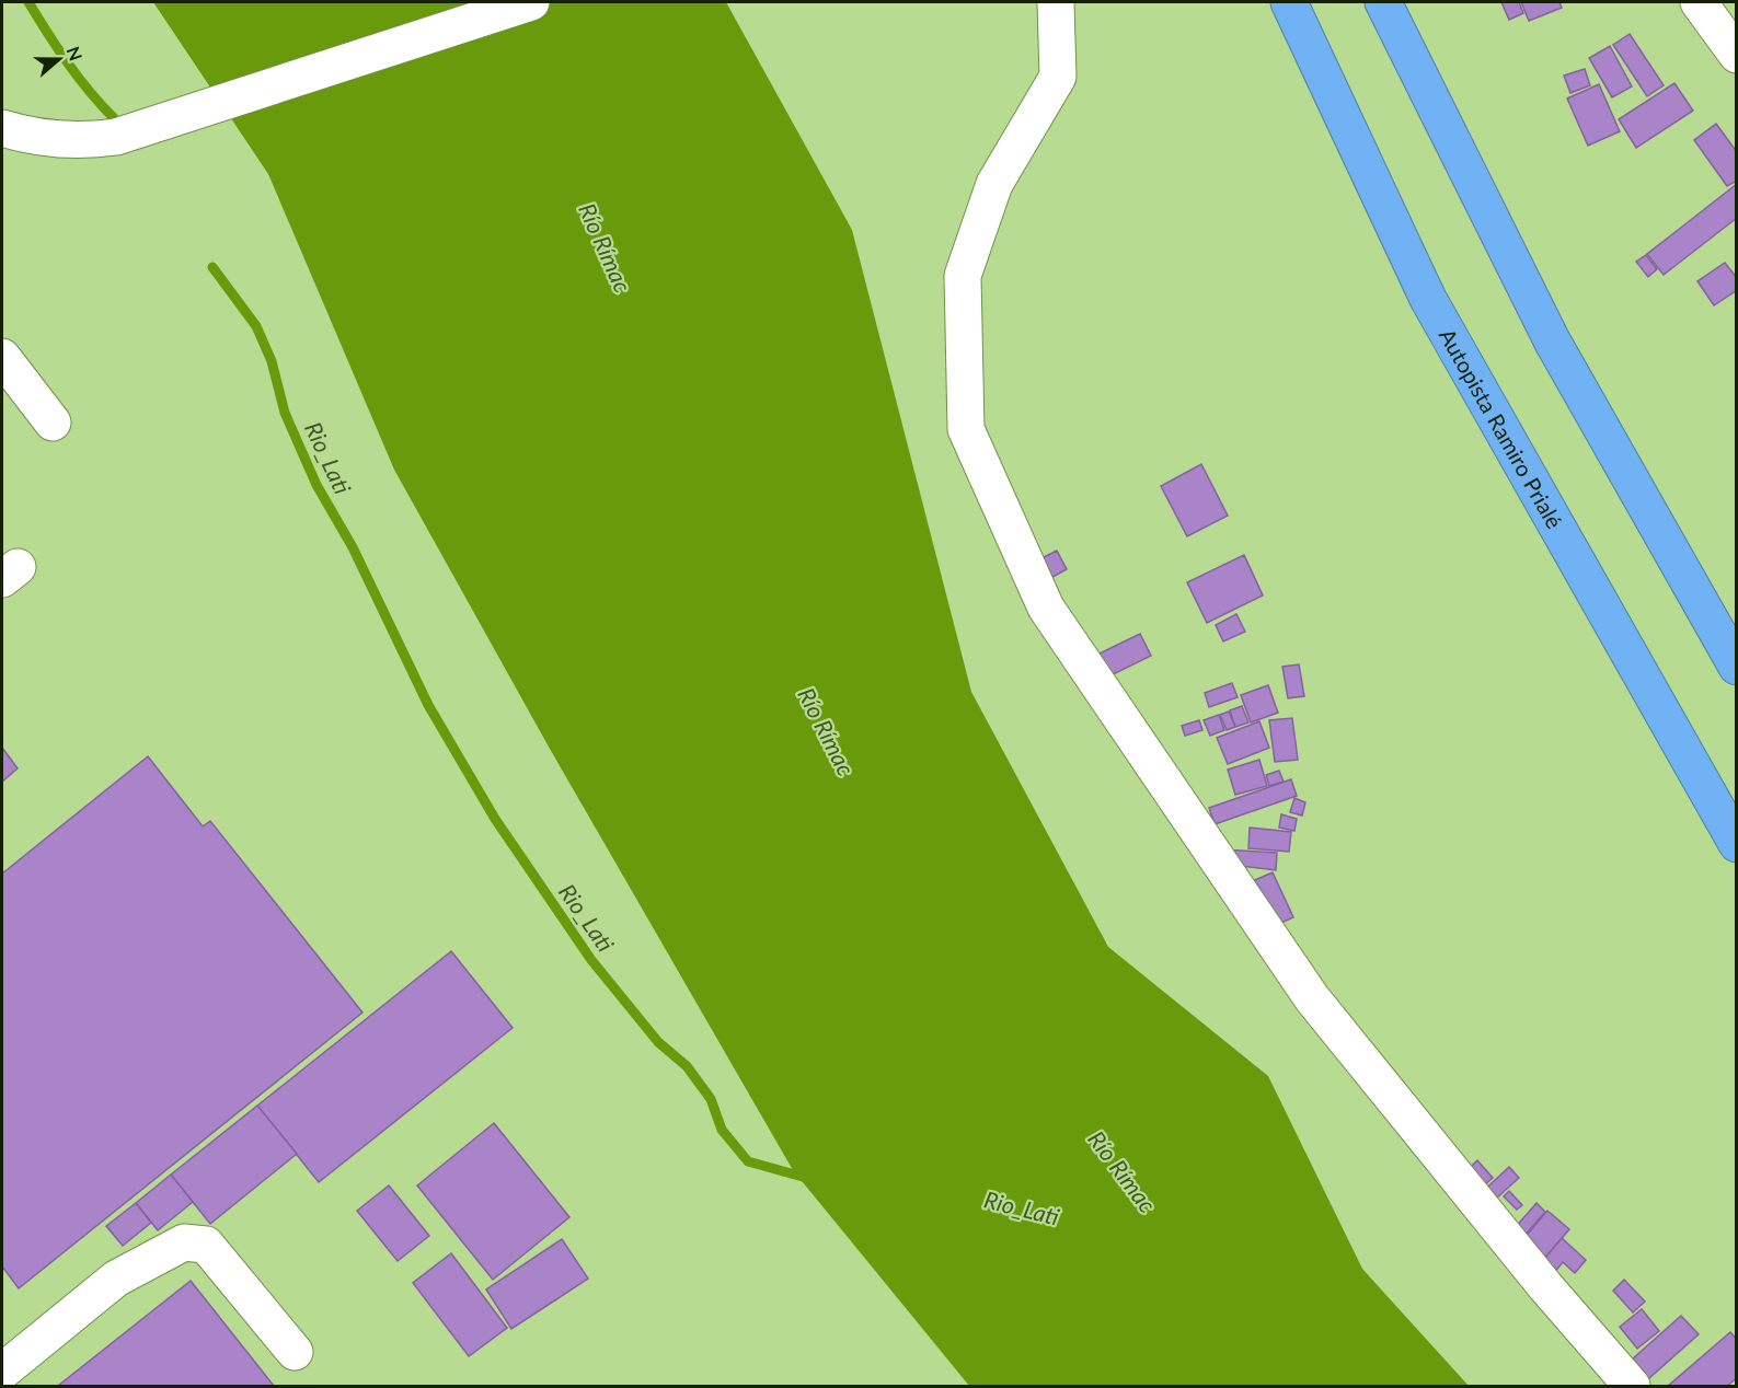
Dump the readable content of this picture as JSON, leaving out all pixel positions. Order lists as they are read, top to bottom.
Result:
{
  "streets": {
    "highway": ["Autopista Ramiro Prialé"]
  },
  "water": ["Río Rímac", "Rio_Lati"],
  "north": "right"
}
